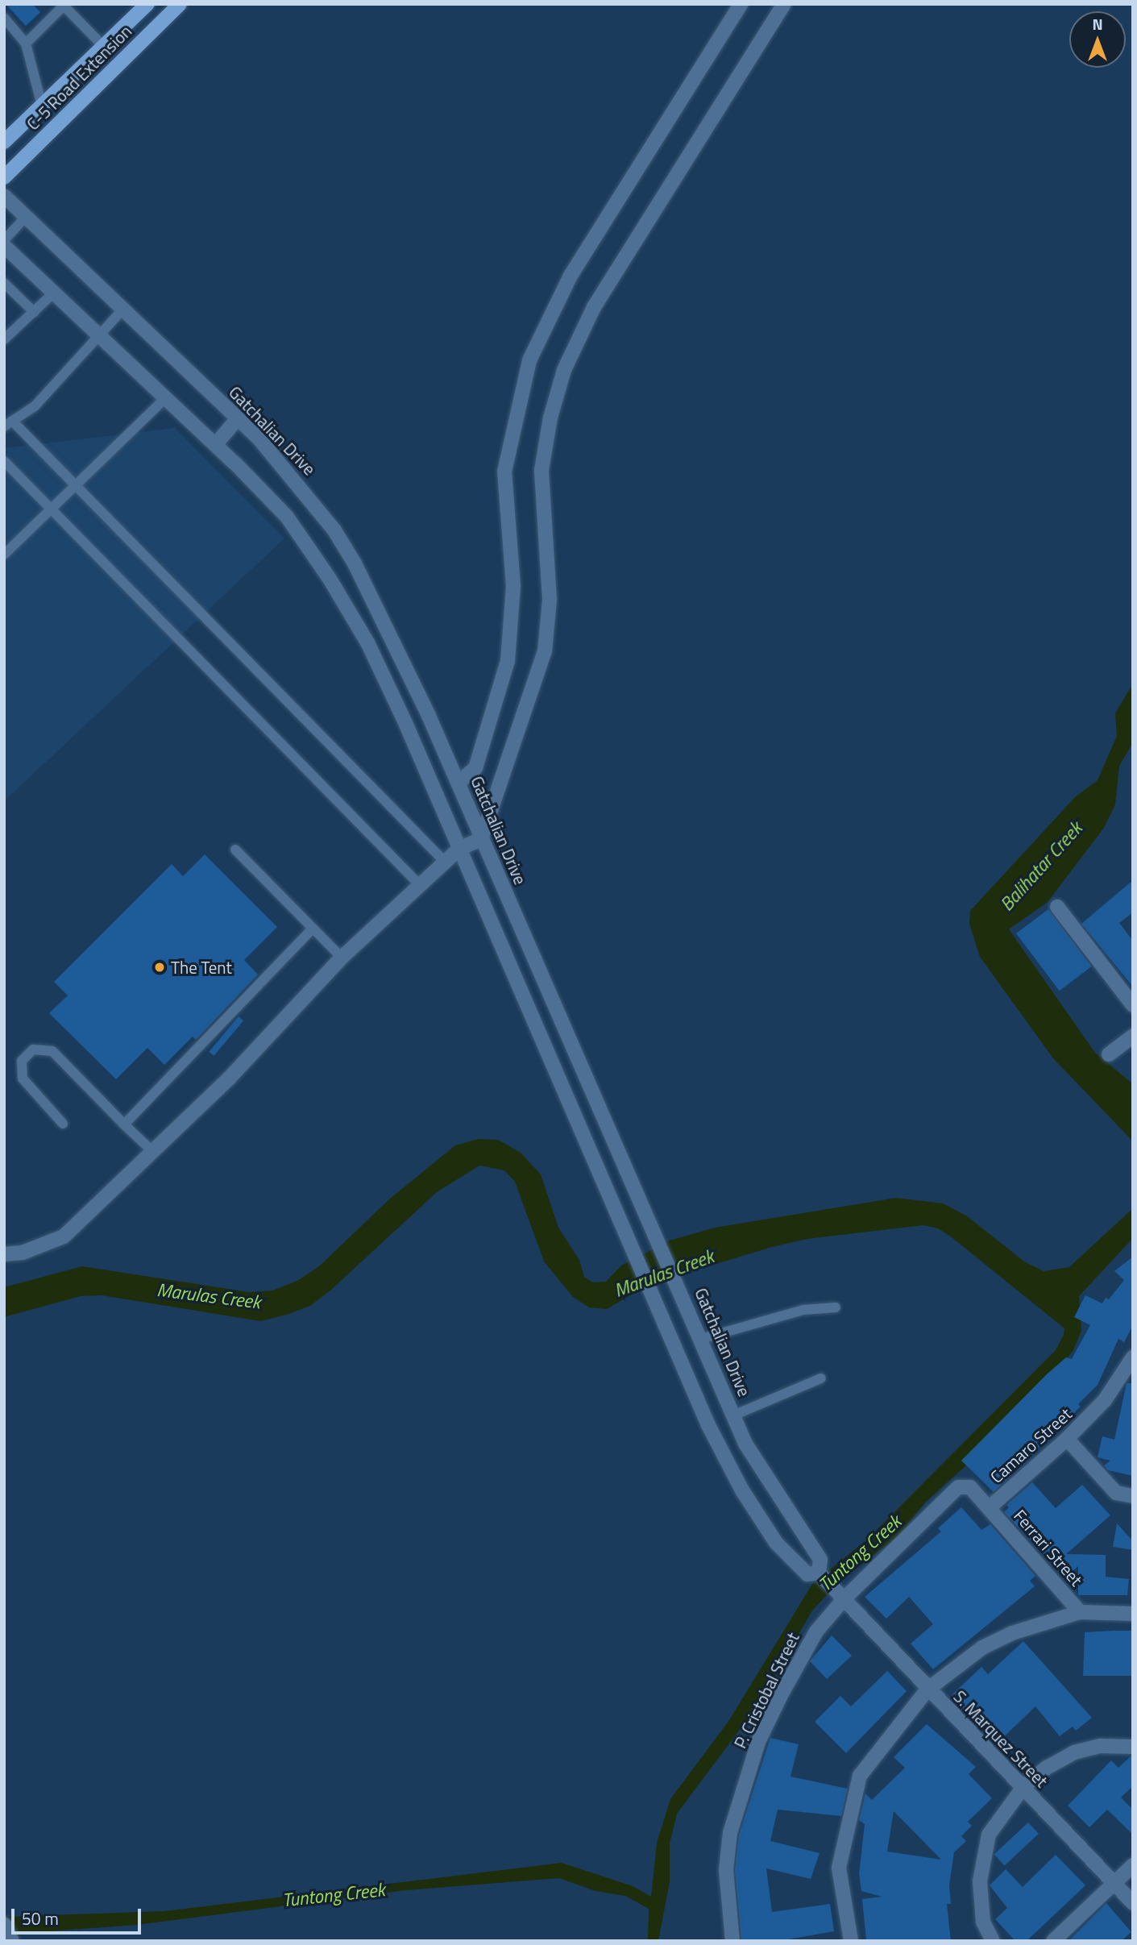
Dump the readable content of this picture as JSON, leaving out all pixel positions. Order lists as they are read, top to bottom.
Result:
{
  "streets": {
    "main road": ["C-5 Road Extension"],
    "street": [
      "Gatchalian Drive",
      "Camaro Street",
      "Ferrari Street",
      "P. Cristobal Street",
      "S. Marquez Street"
    ]
  },
  "crossings": [
    ["Gatchalian Drive", "Camaro Street"],
    ["Gatchalian Drive", "P. Cristobal Street"],
    ["Gatchalian Drive", "S. Marquez Street"],
    ["Camaro Street", "Ferrari Street"],
    ["Camaro Street", "P. Cristobal Street"],
    ["Camaro Street", "S. Marquez Street"],
    ["P. Cristobal Street", "S. Marquez Street"]
  ],
  "water": ["Balihatar Creek", "Marulas Creek", "Tuntong Creek"],
  "places": ["The Tent"],
  "scale_bar": "50 m",
  "north": "top"
}
